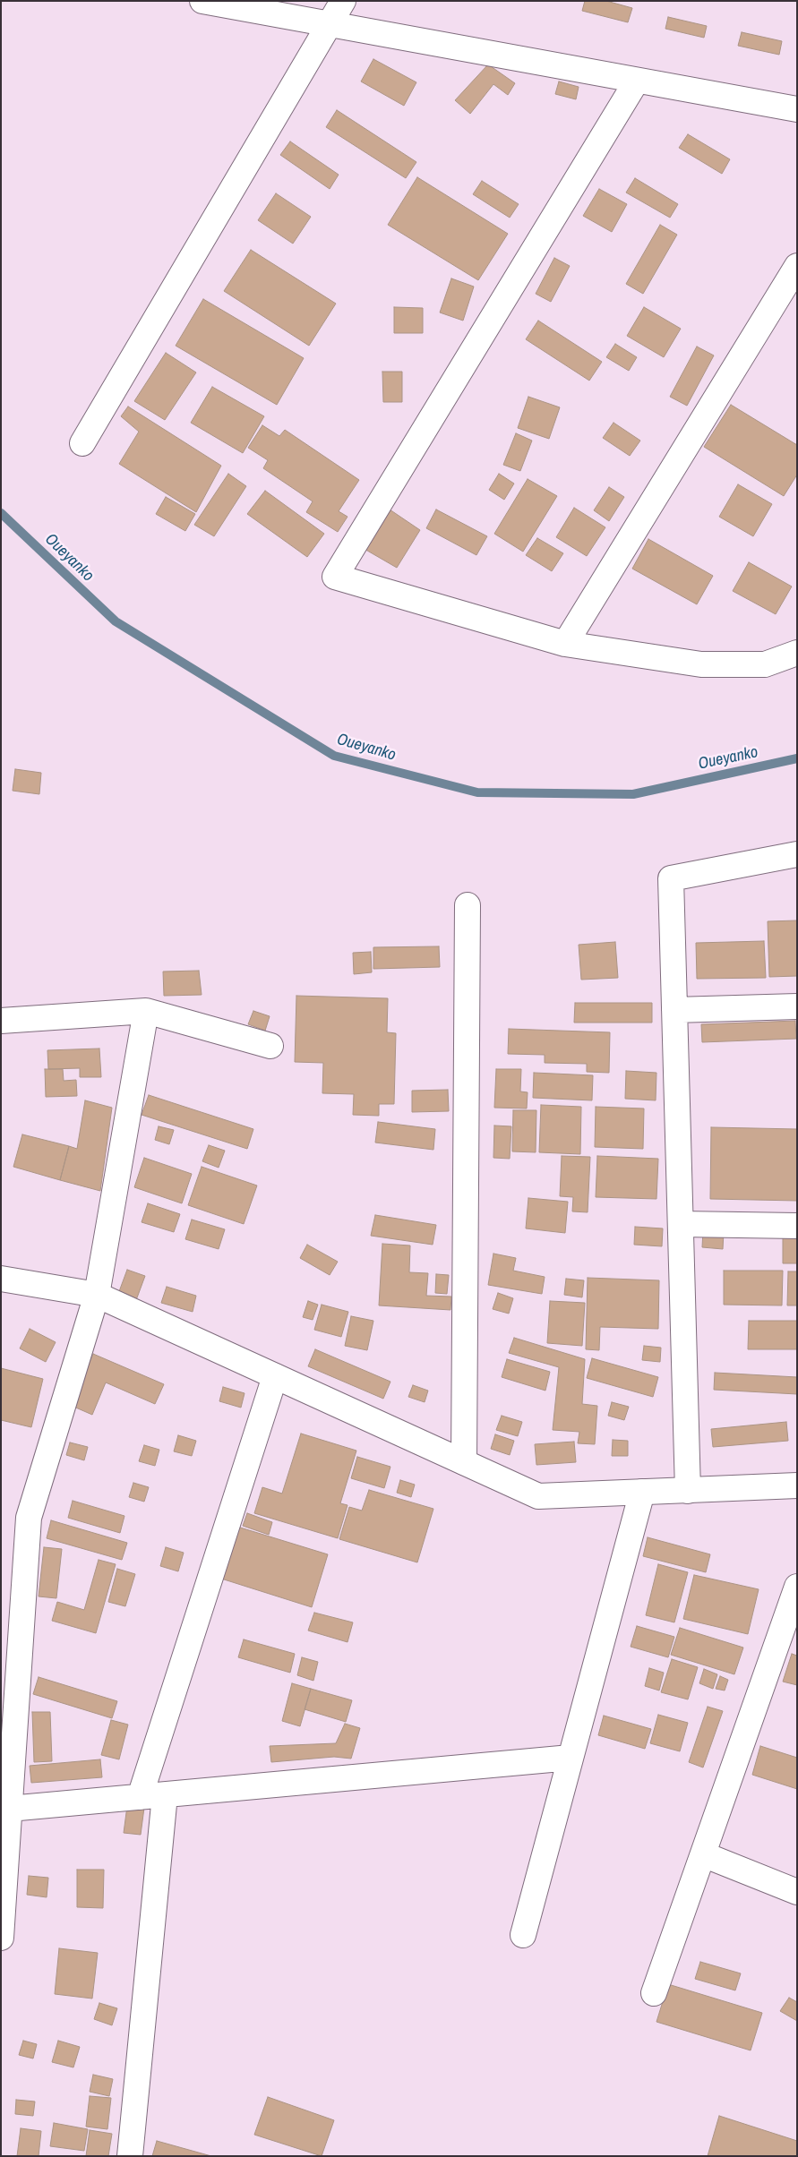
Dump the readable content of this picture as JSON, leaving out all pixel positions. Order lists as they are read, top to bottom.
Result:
{
  "water": ["Oueyanko"]
}
